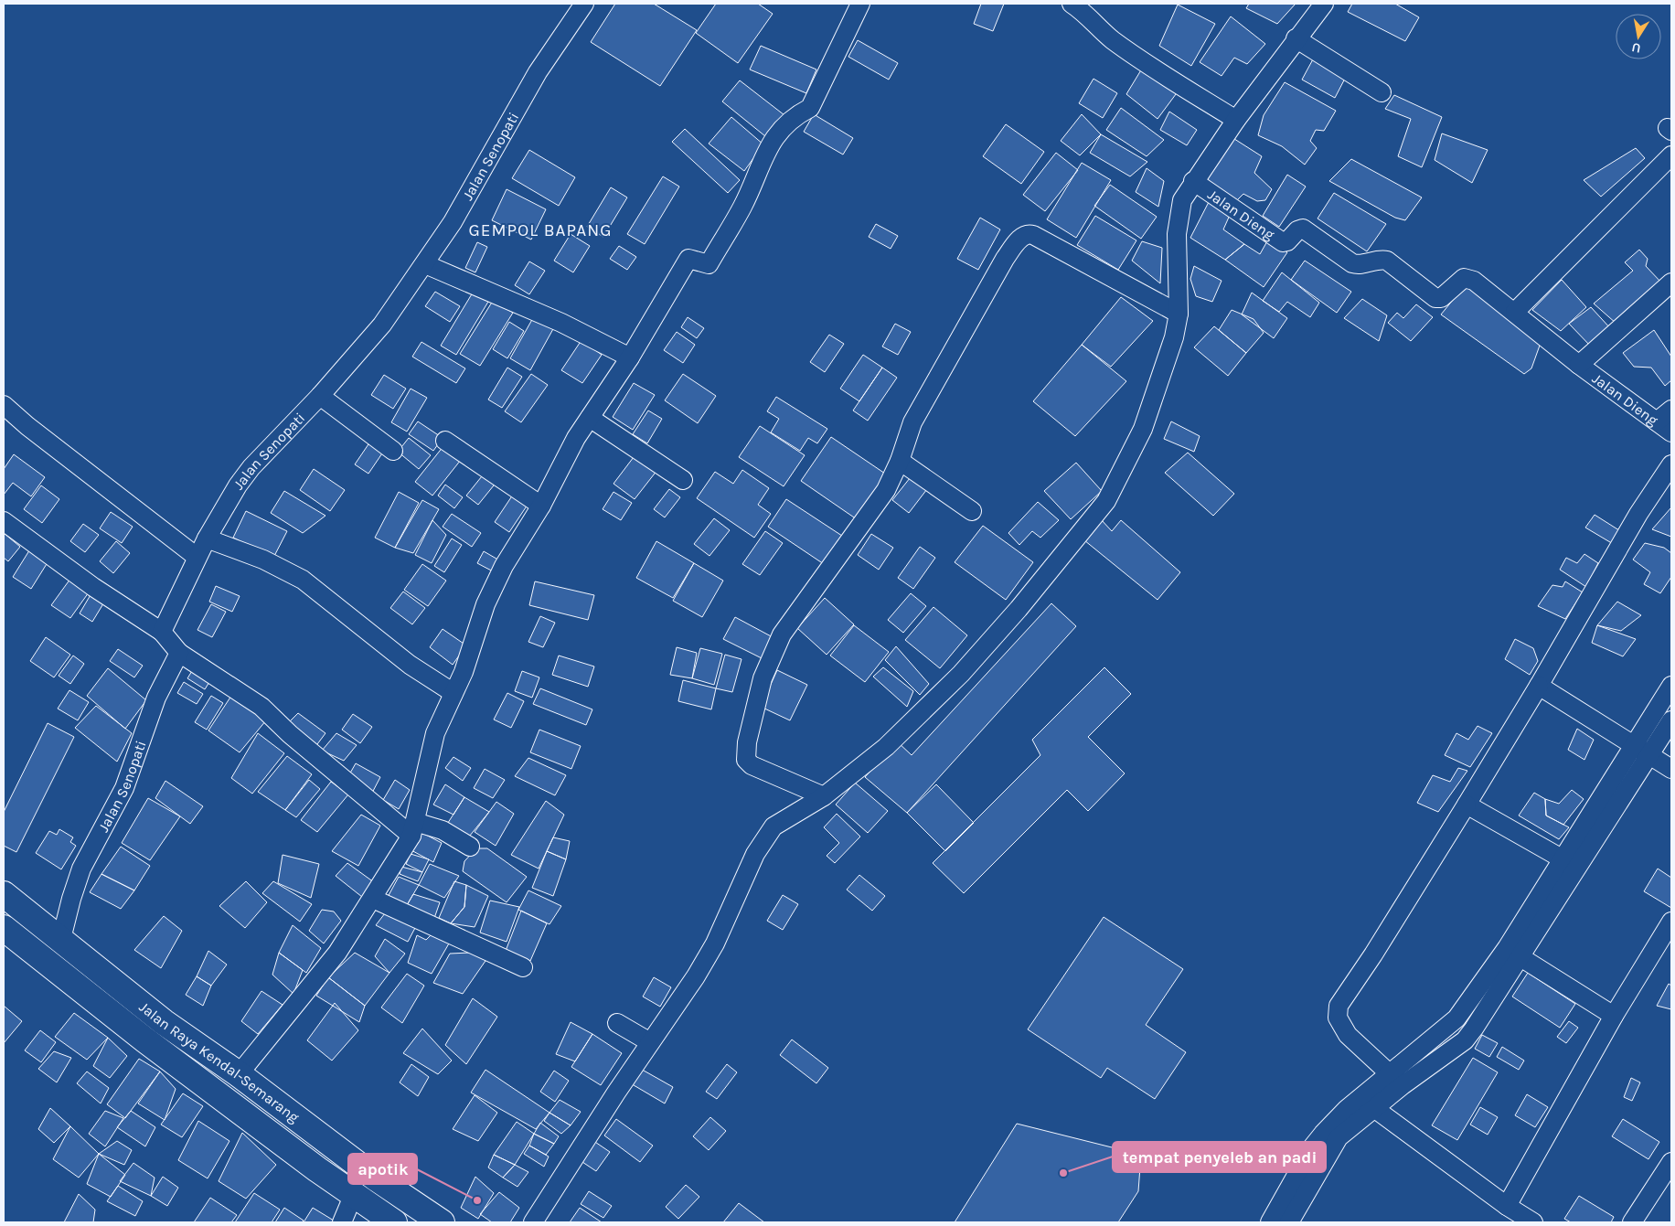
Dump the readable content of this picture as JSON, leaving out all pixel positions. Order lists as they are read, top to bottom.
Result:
{
  "streets": {
    "highway": ["Jalan Raya Kendal-Semarang"],
    "street": ["Jalan Senopati", "Jalan Dieng"]
  },
  "crossings": [
    ["Jalan Senopati", "Jalan Raya Kendal-Semarang"]
  ],
  "districts": ["GEMPOL BAPANG"],
  "places": ["tempat penyeleb an padi", "apotik"],
  "north": "bottom"
}
